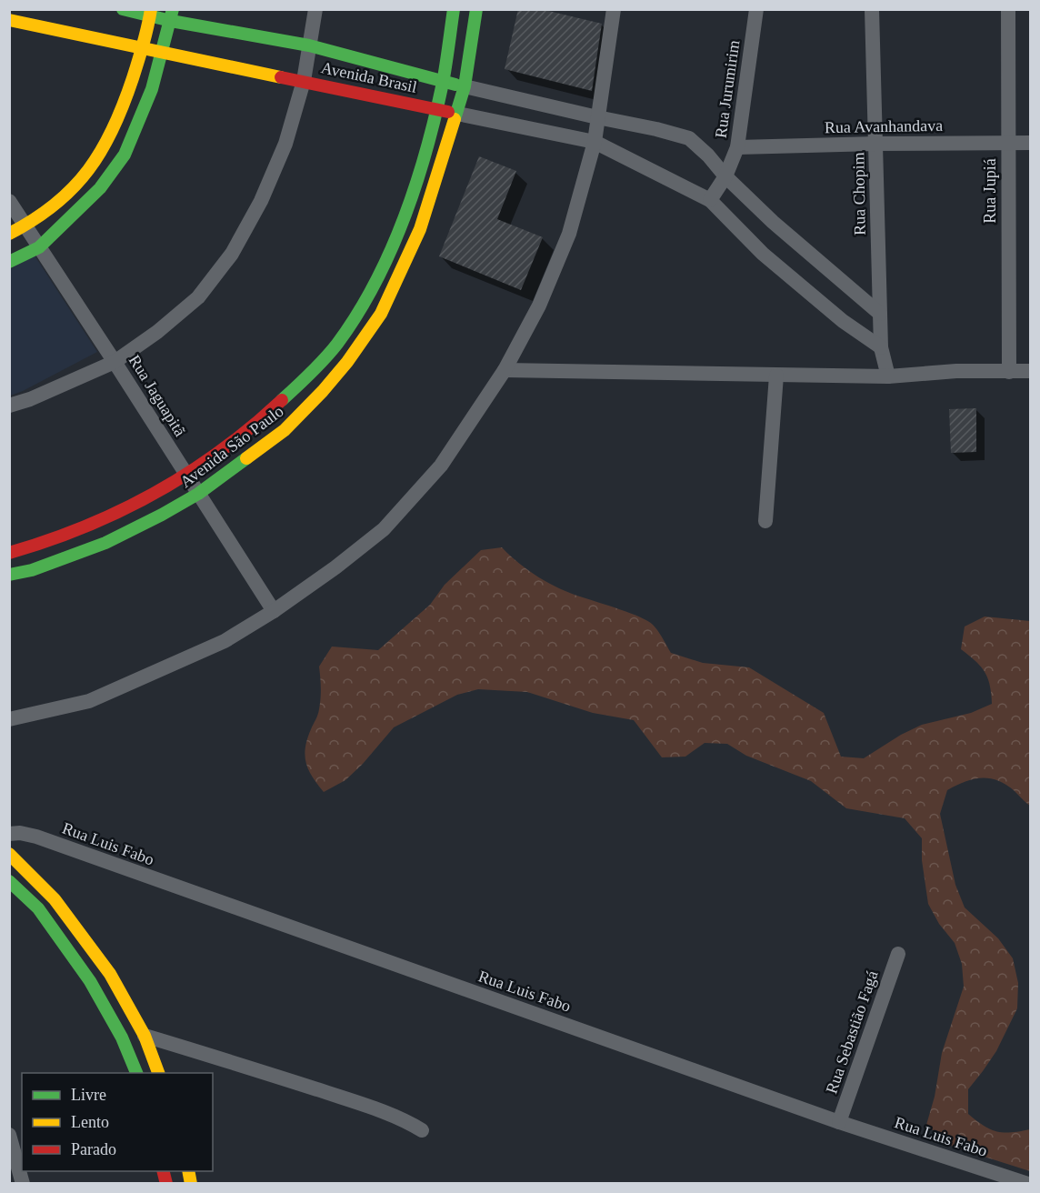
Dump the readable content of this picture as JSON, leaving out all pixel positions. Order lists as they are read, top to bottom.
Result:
{
  "streets": {
    "street": [
      "Avenida Brasil",
      "Rua Jurumirim",
      "Rua Avanhandava",
      "Rua Jupiá",
      "Rua Chopim",
      "Rua Jaguapitã",
      "Avenida São Paulo",
      "Rua Luis Fabo",
      "Rua Sebastião Fagá"
    ]
  },
  "crossings": [
    ["Avenida Brasil", "Rua Jurumirim"],
    ["Avenida Brasil", "Rua Chopim"],
    ["Avenida Brasil", "Avenida São Paulo"],
    ["Rua Jurumirim", "Rua Avanhandava"],
    ["Rua Avanhandava", "Rua Jupiá"],
    ["Rua Avanhandava", "Rua Chopim"],
    ["Rua Jaguapitã", "Avenida São Paulo"],
    ["Rua Luis Fabo", "Rua Sebastião Fagá"]
  ],
  "legend": ["Livre", "Lento", "Parado"]
}
